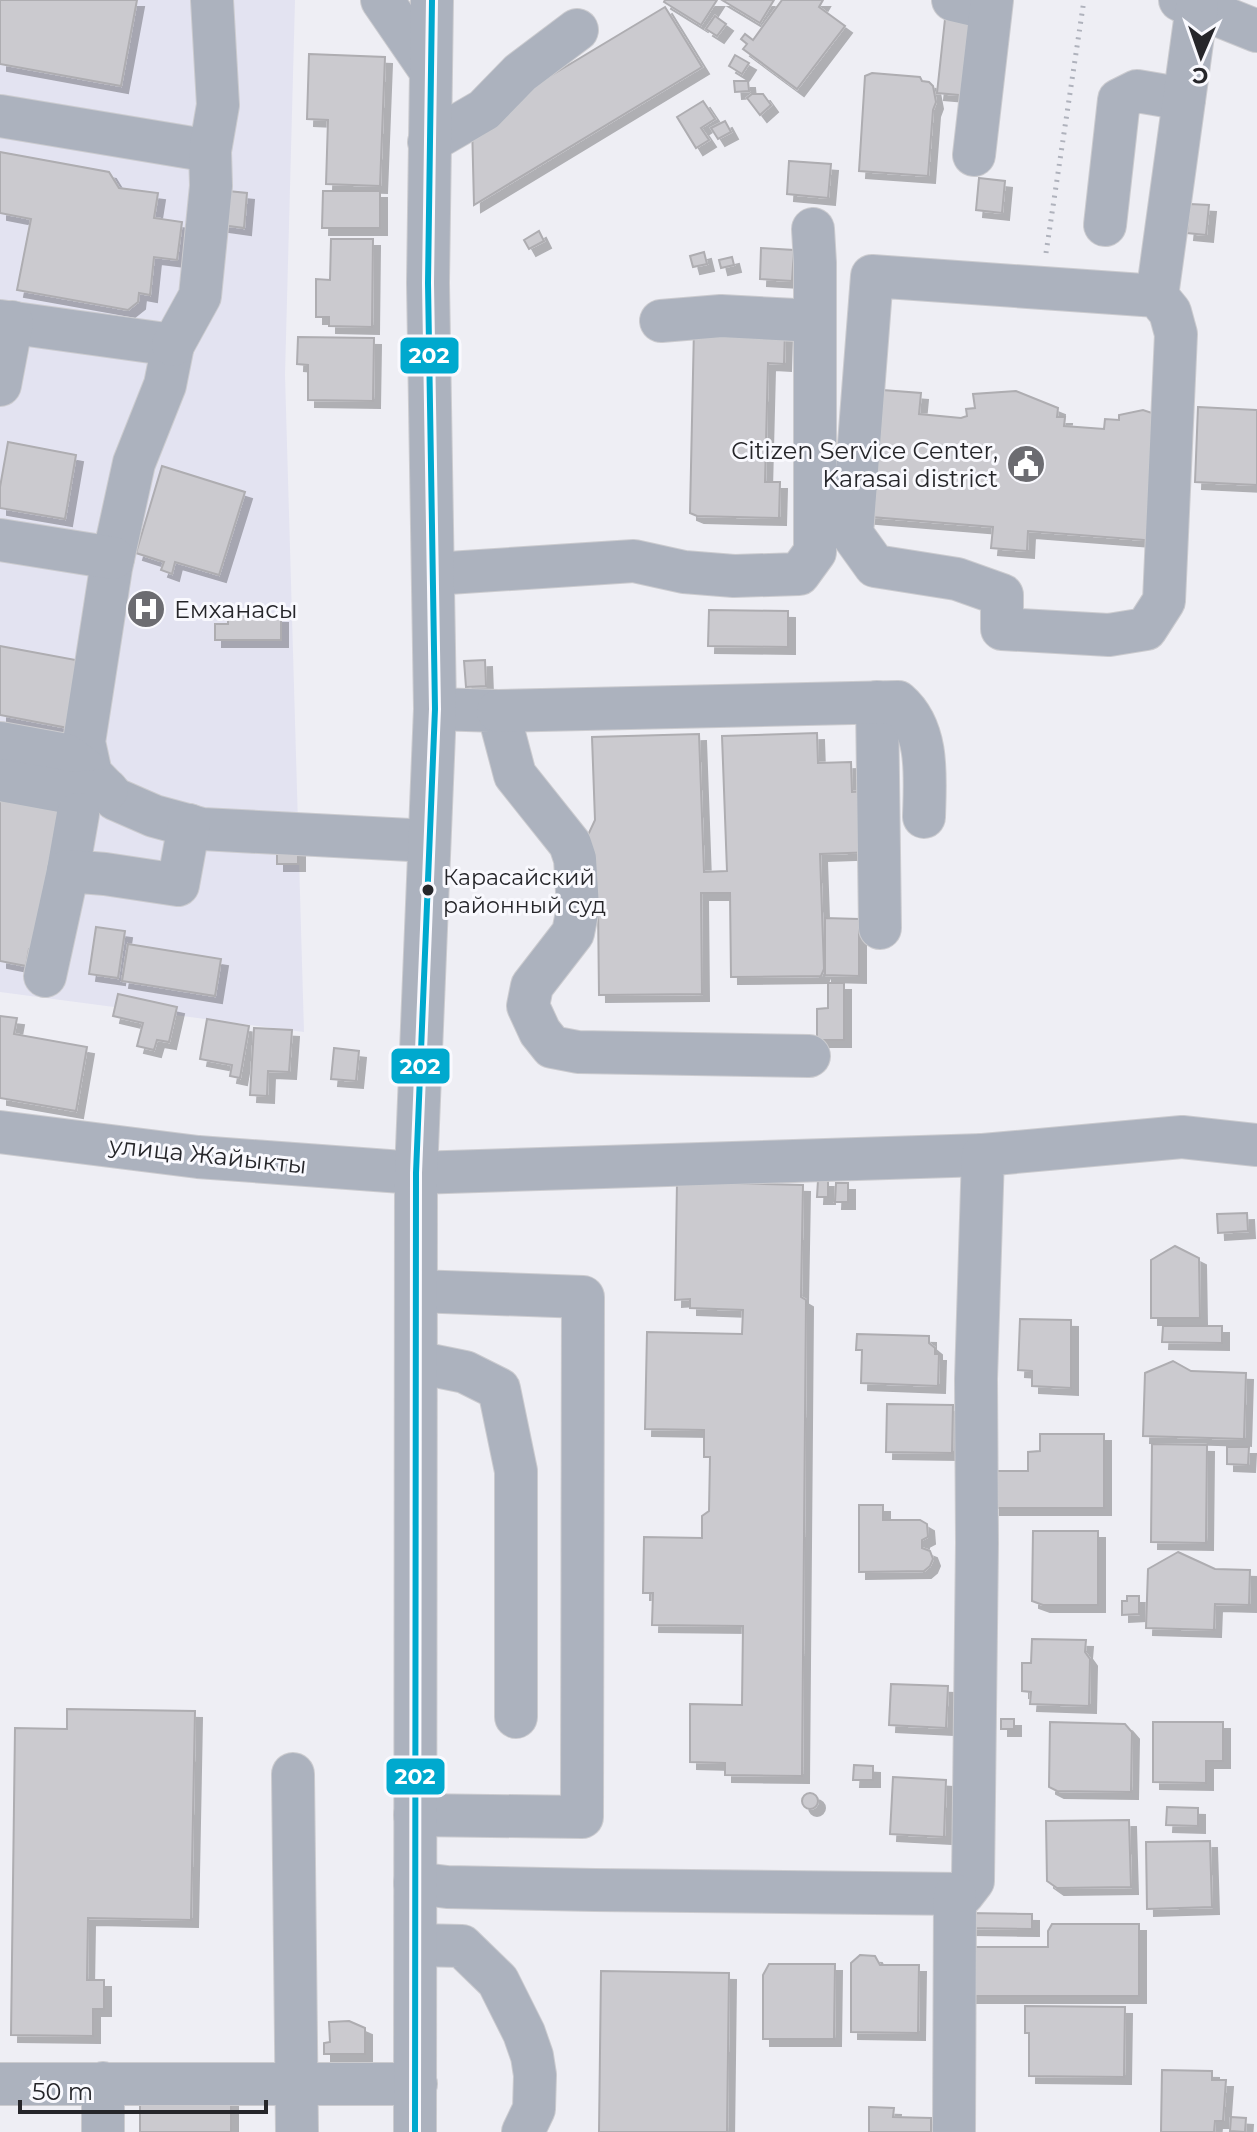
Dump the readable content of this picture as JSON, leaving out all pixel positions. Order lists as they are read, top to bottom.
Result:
{
  "streets": {
    "street": ["улица Жайыкты"]
  },
  "places": {
    "public building": ["Citizen Service Center, Karasai district"],
    "hospital": ["Емханасы"],
    "other": ["Карасайский районный суд"]
  },
  "lines": ["transit line 202"],
  "scale_bar": "50 m",
  "north": "bottom"
}
